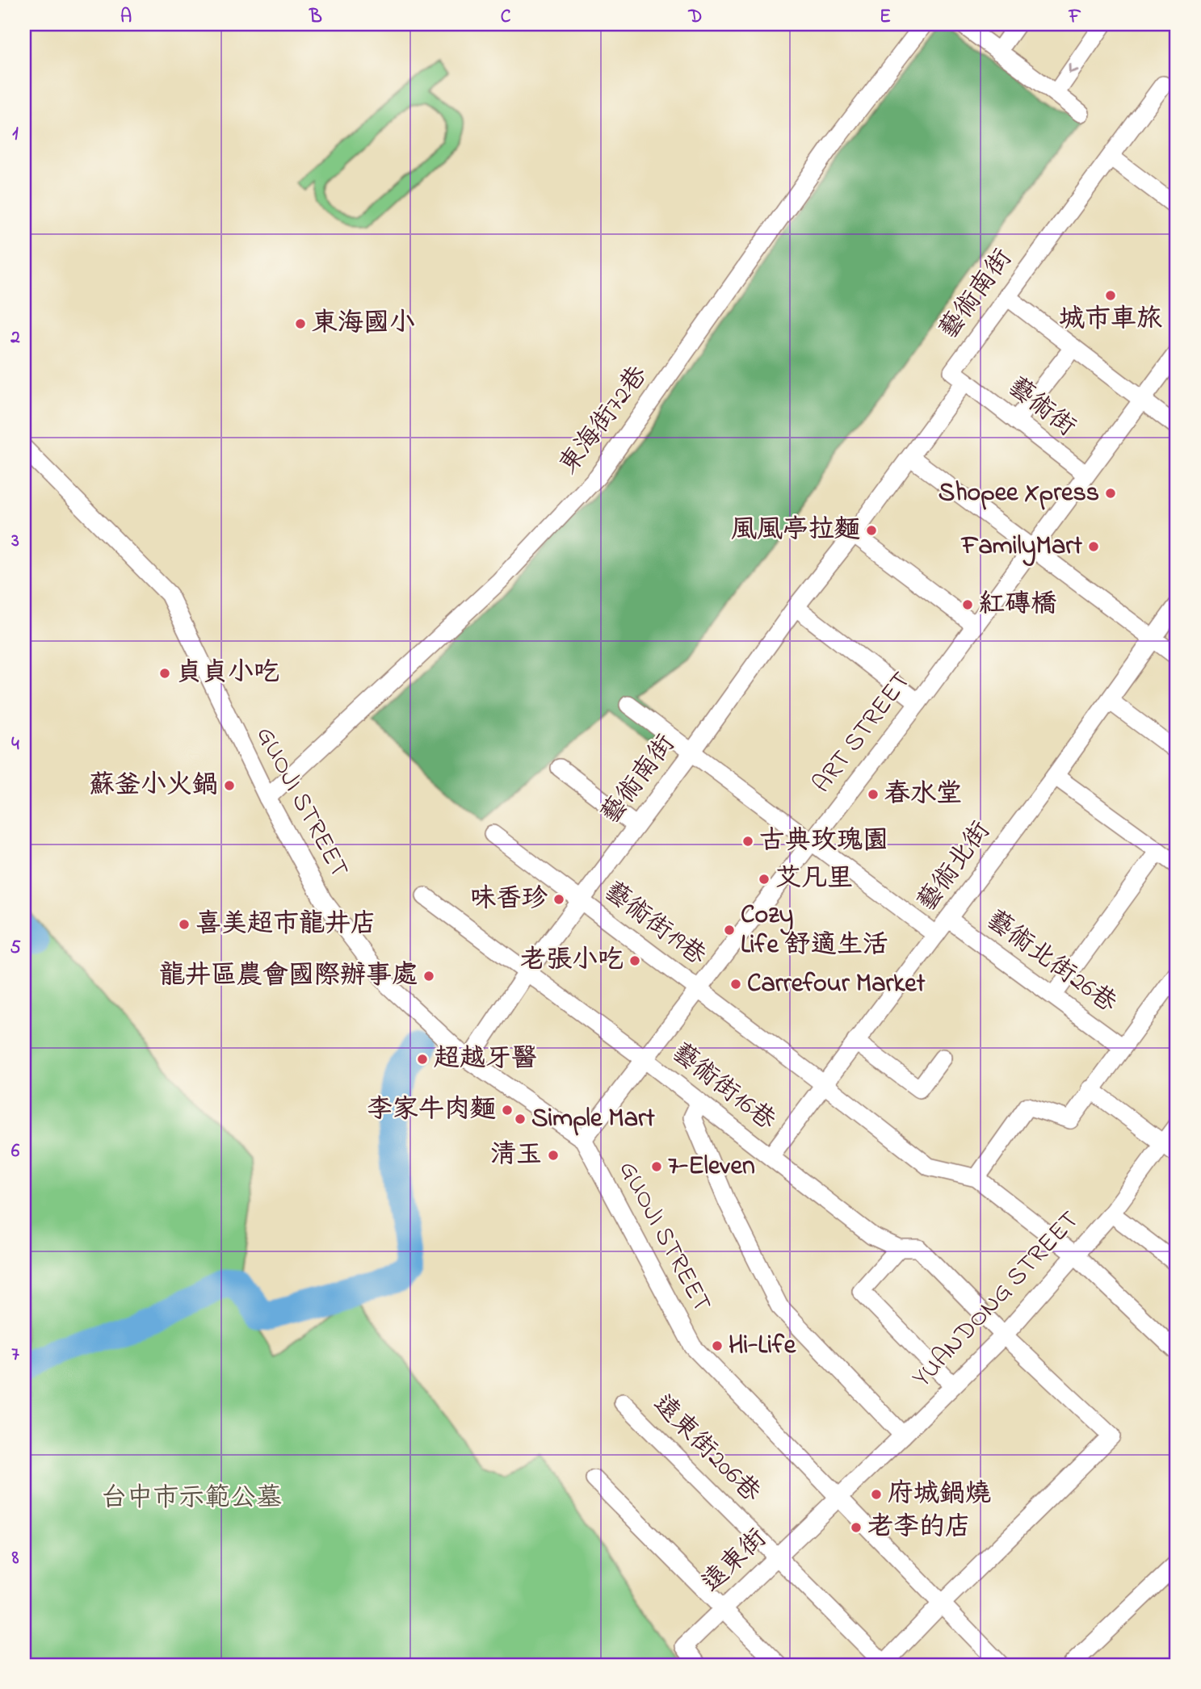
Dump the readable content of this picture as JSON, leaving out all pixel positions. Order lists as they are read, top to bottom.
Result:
{
  "streets": {
    "street": [
      "藝術南街",
      "藝術街",
      "東海街72巷",
      "ART STREET",
      "GUOJI STREET",
      "藝術北街",
      "藝術街19巷",
      "藝術北街26巷",
      "藝術街16巷",
      "YUANDONG STREET",
      "遠東街206巷",
      "遠東街"
    ]
  },
  "crossings": [
    ["藝術南街", "藝術街"],
    ["藝術南街", "GUOJI STREET"],
    ["藝術南街", "藝術街19巷"],
    ["藝術南街", "藝術街16巷"],
    ["藝術街", "ART STREET"],
    ["東海街72巷", "GUOJI STREET"],
    ["ART STREET", "GUOJI STREET"],
    ["ART STREET", "藝術街19巷"],
    ["ART STREET", "藝術街16巷"],
    ["GUOJI STREET", "YUANDONG STREET"],
    ["GUOJI STREET", "遠東街"],
    ["藝術北街", "藝術街19巷"],
    ["藝術北街", "藝術北街26巷"],
    ["藝術北街", "藝術街16巷"],
    ["YUANDONG STREET", "遠東街"],
    ["遠東街206巷", "遠東街"]
  ],
  "parks": ["台中市示範公墓"],
  "places": [
    "城市車旅",
    "東海國小",
    "Shopee Xpress",
    "風風亭拉麵",
    "FamilyMart",
    "紅磚橋",
    "貞貞小吃",
    "蘇釜小火鍋",
    "春水堂",
    "古典玫瑰園",
    "艾凡里",
    "味香珍",
    "喜美超市龍井店",
    "Cozy Life 舒適生活",
    "老張小吃",
    "龍井區農會國際辦事處",
    "Carrefour Market",
    "超越牙醫",
    "李家牛肉麵",
    "Simple Mart",
    "清玉",
    "7-Eleven",
    "Hi-Life",
    "府城鍋燒",
    "老李的店"
  ],
  "grid": {
    "columns": [
      "A",
      "B",
      "C",
      "D",
      "E",
      "F"
    ],
    "rows": [
      "1",
      "2",
      "3",
      "4",
      "5",
      "6",
      "7",
      "8"
    ]
  }
}
